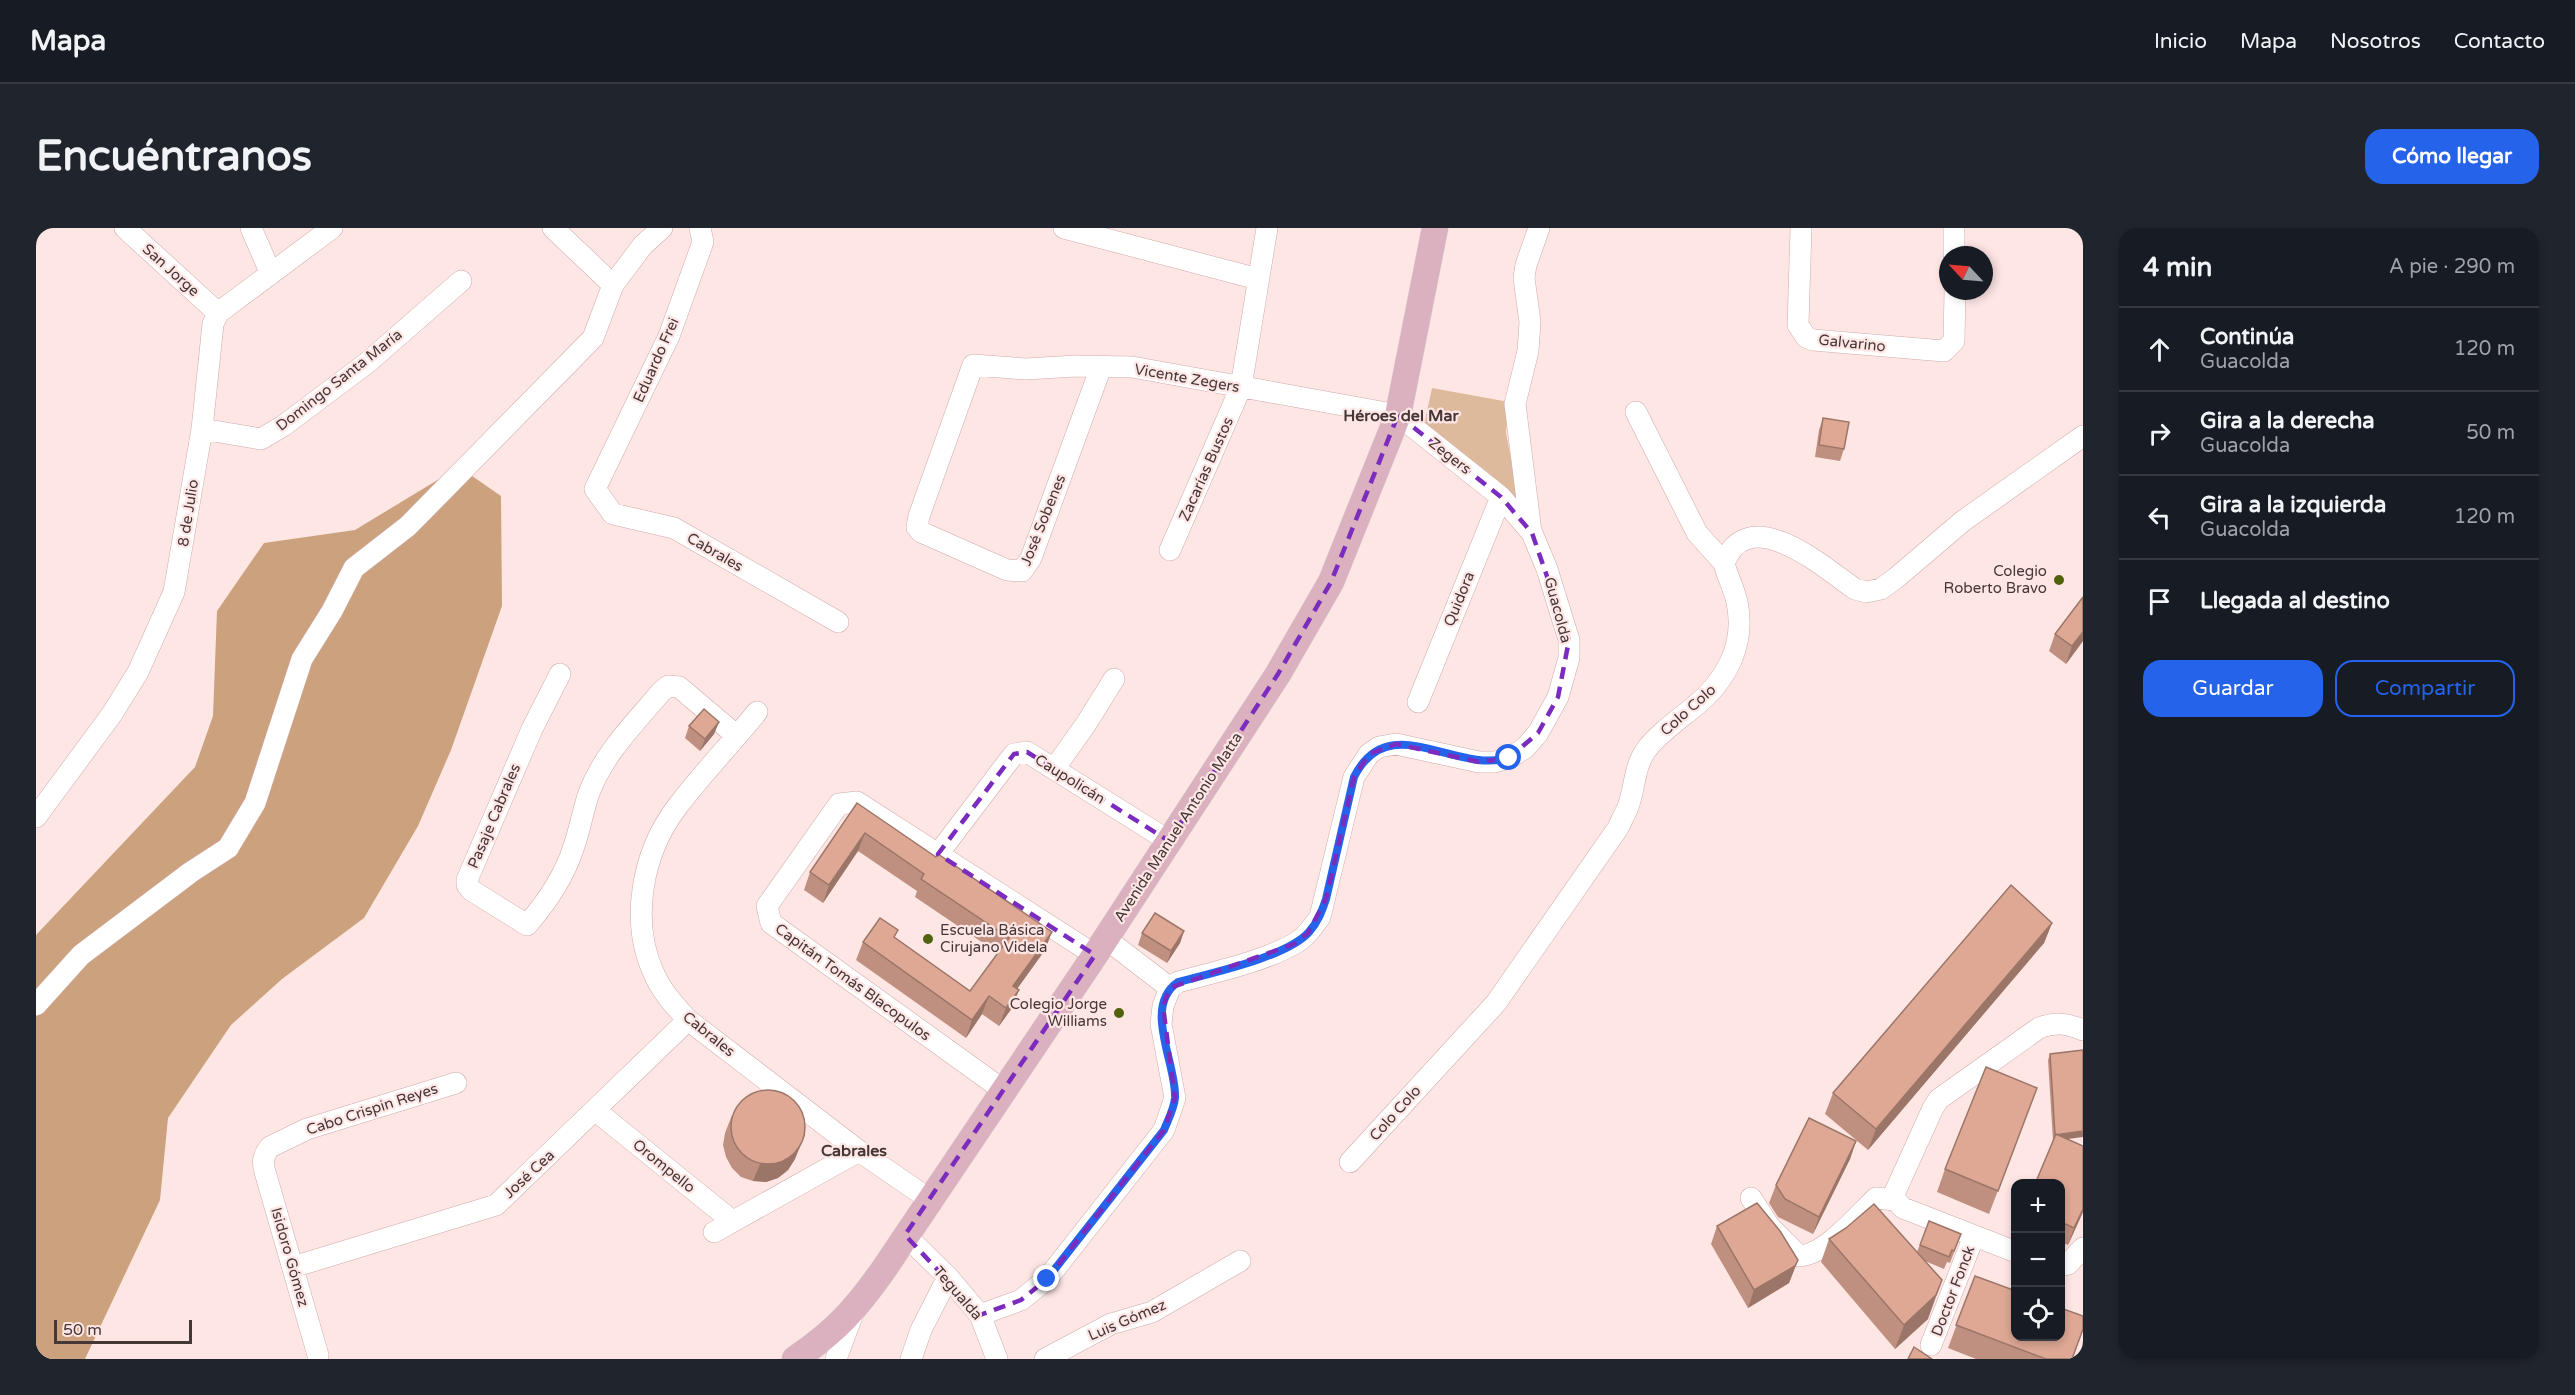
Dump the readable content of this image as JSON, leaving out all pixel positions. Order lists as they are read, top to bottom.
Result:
{
  "streets": {
    "main road": ["Avenida Manuel Antonio Matta"],
    "street": [
      "San Jorge",
      "Galvarino",
      "Eduardo Frei",
      "Vicente Zegers",
      "Domingo Santa María",
      "Zegers",
      "Zacarías Bustos",
      "8 de Julio",
      "José Sobenes",
      "Cabrales",
      "Quidora",
      "Guacolda",
      "Colo Colo",
      "Caupolicán",
      "Pasaje Cabrales",
      "Capitán Tomás Blacopulos",
      "Cabo Crispin Reyes",
      "Orompello",
      "José Cea",
      "Isidoro Gómez",
      "Doctor Fonck",
      "Tegualda",
      "Luis Gómez"
    ]
  },
  "crossings": [
    ["San Jorge", "8 de Julio"],
    ["Eduardo Frei", "Cabrales"],
    ["Vicente Zegers", "Zegers"],
    ["Vicente Zegers", "Zacarías Bustos"],
    ["Vicente Zegers", "José Sobenes"],
    ["Vicente Zegers", "Avenida Manuel Antonio Matta"],
    ["Domingo Santa María", "8 de Julio"],
    ["Zegers", "Quidora"],
    ["Zegers", "Guacolda"],
    ["Zegers", "Avenida Manuel Antonio Matta"],
    ["Cabrales", "Pasaje Cabrales"],
    ["Cabrales", "Avenida Manuel Antonio Matta"],
    ["Cabrales", "Orompello"],
    ["Cabrales", "José Cea"],
    ["Quidora", "Guacolda"],
    ["Caupolicán", "Avenida Manuel Antonio Matta"],
    ["Caupolicán", "Capitán Tomás Blacopulos"],
    ["Avenida Manuel Antonio Matta", "Capitán Tomás Blacopulos"],
    ["Avenida Manuel Antonio Matta", "Tegualda"],
    ["Cabo Crispin Reyes", "Isidoro Gómez"],
    ["Orompello", "José Cea"],
    ["José Cea", "Isidoro Gómez"]
  ],
  "districts": ["Héroes del Mar", "Cabrales"],
  "places": ["Colegio Roberto Bravo", "Escuela Básica Cirujano Videla", "Colegio Jorge Williams"],
  "scale_bar": "50 m",
  "north": "top left",
  "page": {
    "header": "Mapa",
    "nav": [
      "Inicio",
      "Mapa",
      "Nosotros",
      "Contacto"
    ],
    "buttons": [
      "Cómo llegar",
      ["Guardar", "Compartir"]
    ],
    "title": "Encuéntranos",
    "heading": ["4 min", "A pie · 290 m"],
    "list": [
      ["Continúa", "Guacolda", "120 m"],
      ["Gira a la derecha", "Guacolda", "50 m"],
      ["Gira a la izquierda", "Guacolda", "120 m"],
      "Llegada al destino"
    ],
    "map_buttons": ["+", "−"],
    "scale": "50 m"
  }
}
